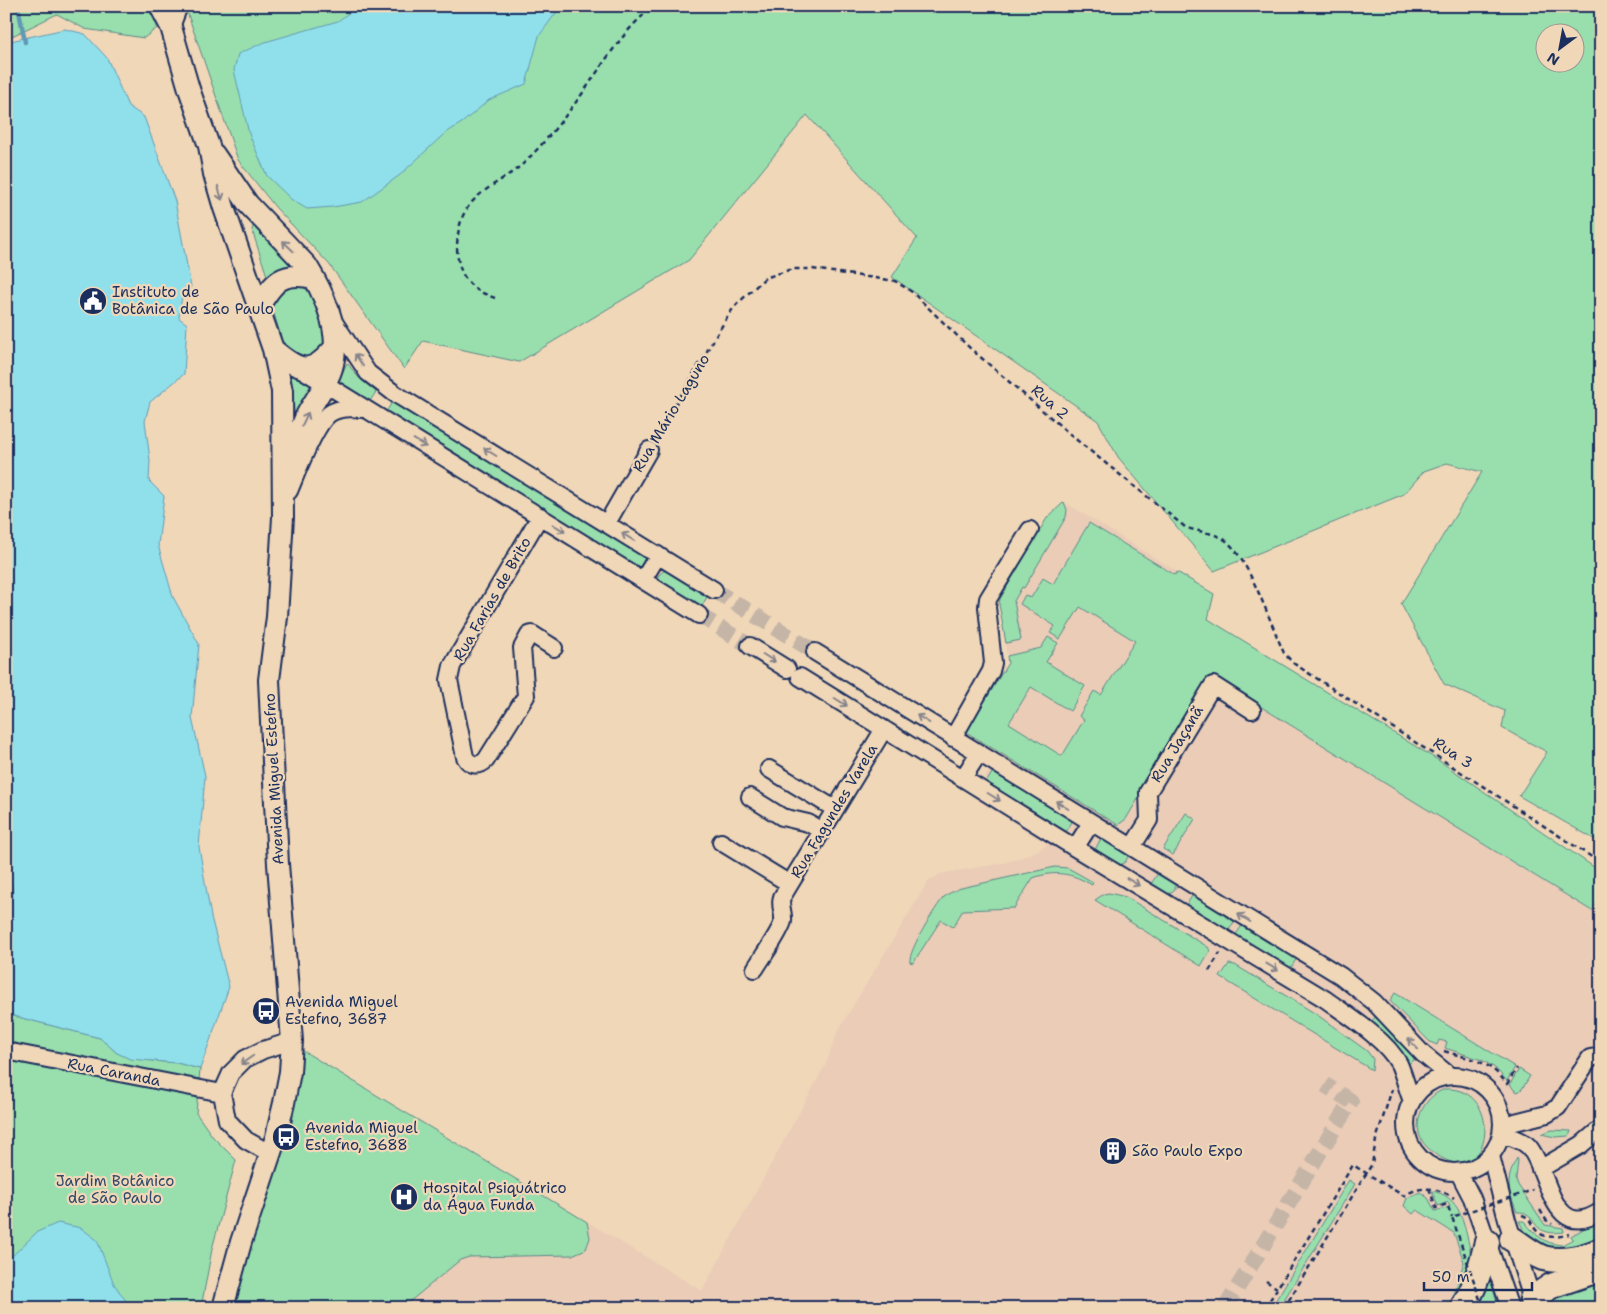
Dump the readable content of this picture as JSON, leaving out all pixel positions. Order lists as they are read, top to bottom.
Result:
{
  "streets": {
    "main road": ["Avenida Miguel Estefno"],
    "street": [
      "Rua Mário Laguno",
      "Rua Farias de Brito",
      "Rua Jaçanã",
      "Rua Fagundes Varela",
      "Rua Caranda"
    ],
    "path": ["Rua 2", "Rua 3"]
  },
  "crossings": [
    ["Rua 2", "Rua Mário Laguno"],
    ["Rua 2", "Rua 3"]
  ],
  "parks": ["Jardim Botânico de São Paulo"],
  "places": {
    "public building": ["Instituto de Botânica de São Paulo"],
    "bus stop": ["Avenida Miguel Estefno, 3687", "Avenida Miguel Estefno, 3688"],
    "building": ["São Paulo Expo"],
    "hospital": ["Hospital Psiquátrico da Água Funda"]
  },
  "scale_bar": "50 m",
  "north": "bottom left"
}
